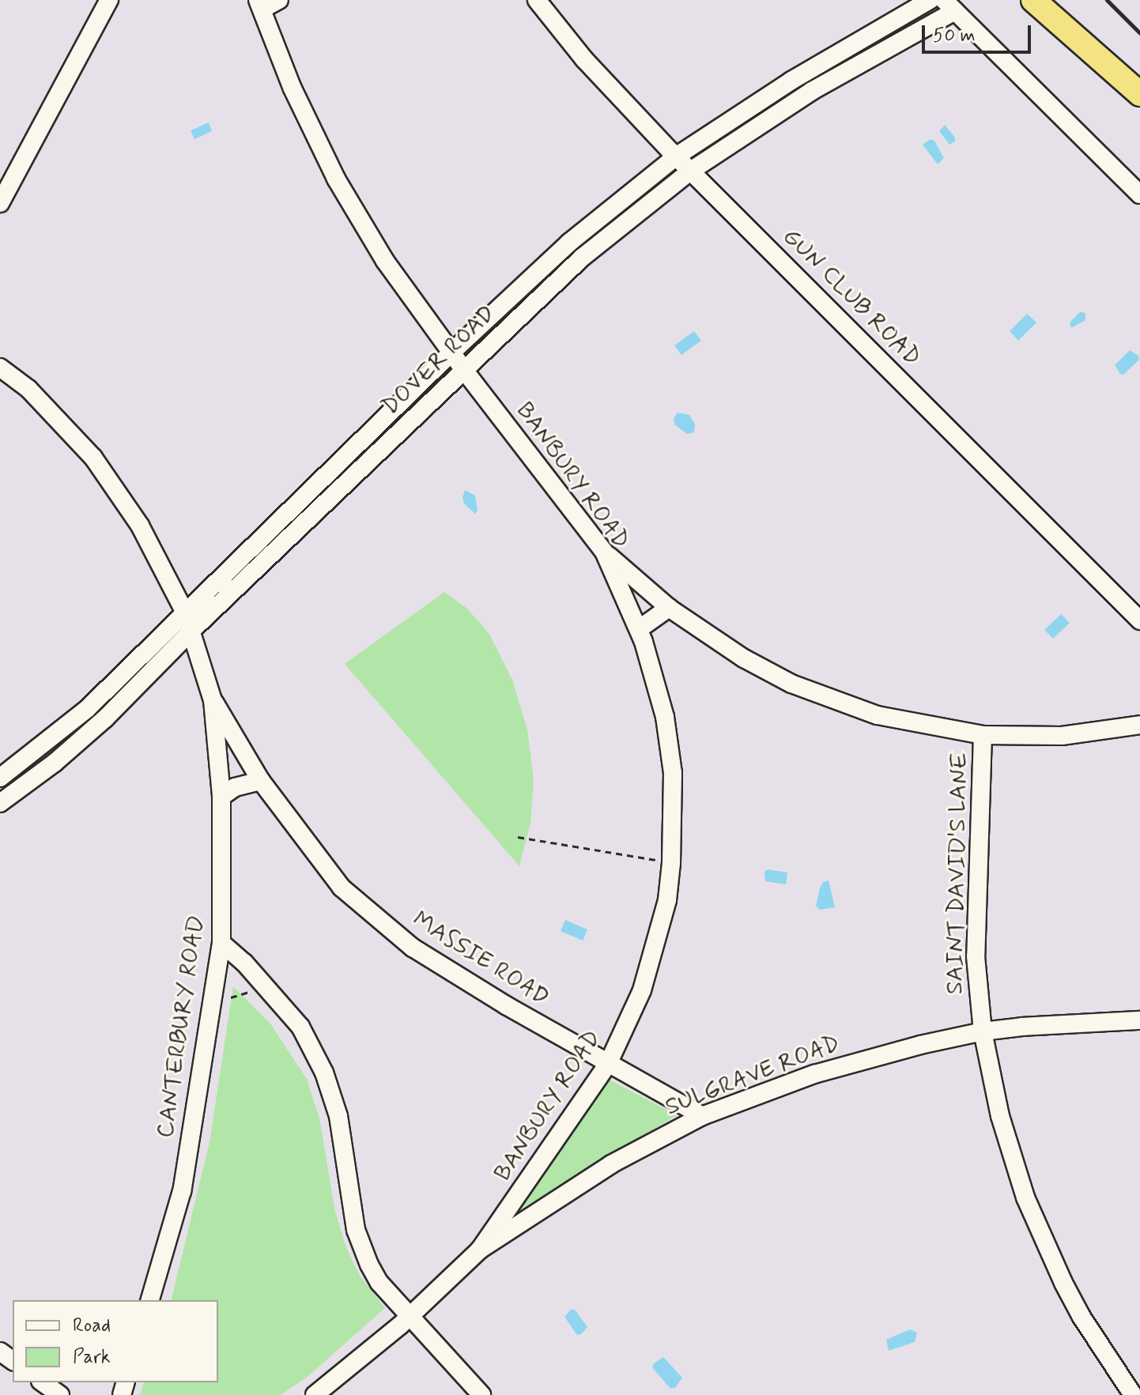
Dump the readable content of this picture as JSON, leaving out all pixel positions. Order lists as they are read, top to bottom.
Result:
{
  "streets": {
    "street": [
      "GUN CLUB ROAD",
      "DOVER ROAD",
      "BANBURY ROAD",
      "SAINT DAVID'S LANE",
      "MASSIE ROAD",
      "CANTERBURY ROAD",
      "SULGRAVE ROAD"
    ]
  },
  "crossings": [
    ["GUN CLUB ROAD", "DOVER ROAD"],
    ["DOVER ROAD", "BANBURY ROAD"],
    ["DOVER ROAD", "CANTERBURY ROAD"],
    ["BANBURY ROAD", "MASSIE ROAD"],
    ["BANBURY ROAD", "SULGRAVE ROAD"],
    ["SAINT DAVID'S LANE", "SULGRAVE ROAD"],
    ["MASSIE ROAD", "CANTERBURY ROAD"],
    ["MASSIE ROAD", "SULGRAVE ROAD"]
  ],
  "legend": ["Road", "Park"],
  "scale_bar": "50 m"
}
